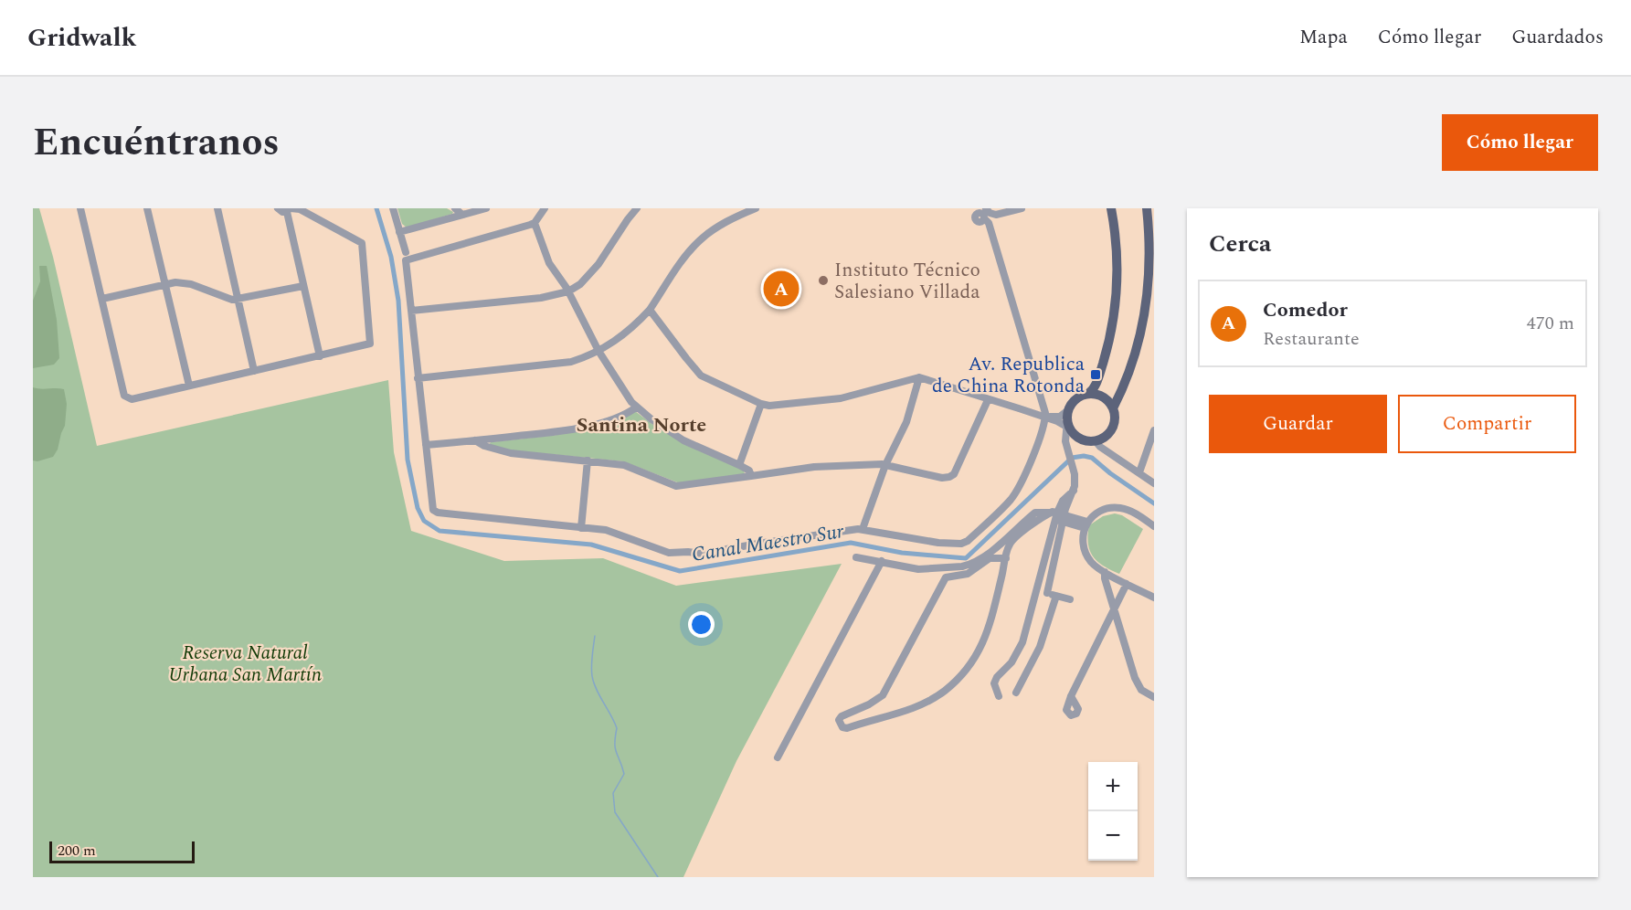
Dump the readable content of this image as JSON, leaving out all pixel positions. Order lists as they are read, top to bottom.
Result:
{
  "districts": ["Santina Norte"],
  "water": ["Canal Maestro Sur"],
  "parks": ["Reserva Natural Urbana San Martín"],
  "places": {
    "other": ["Instituto Técnico Salesiano Villada"],
    "transit": ["Av. Republica de China Rotonda"]
  },
  "scale_bar": "200 m",
  "page": {
    "header": "Gridwalk",
    "nav": ["Mapa", "Cómo llegar", "Guardados"],
    "title": "Encuéntranos",
    "buttons": [
      "Cómo llegar",
      ["Guardar", "Compartir"]
    ],
    "heading": "Cerca",
    "pins": "A",
    "list": [
      {
        "mark": "A",
        "name": "Comedor",
        "note": "Restaurante",
        "value": "470 m"
      }
    ],
    "map_buttons": ["+", "−"],
    "scale": "200 m"
  }
}
